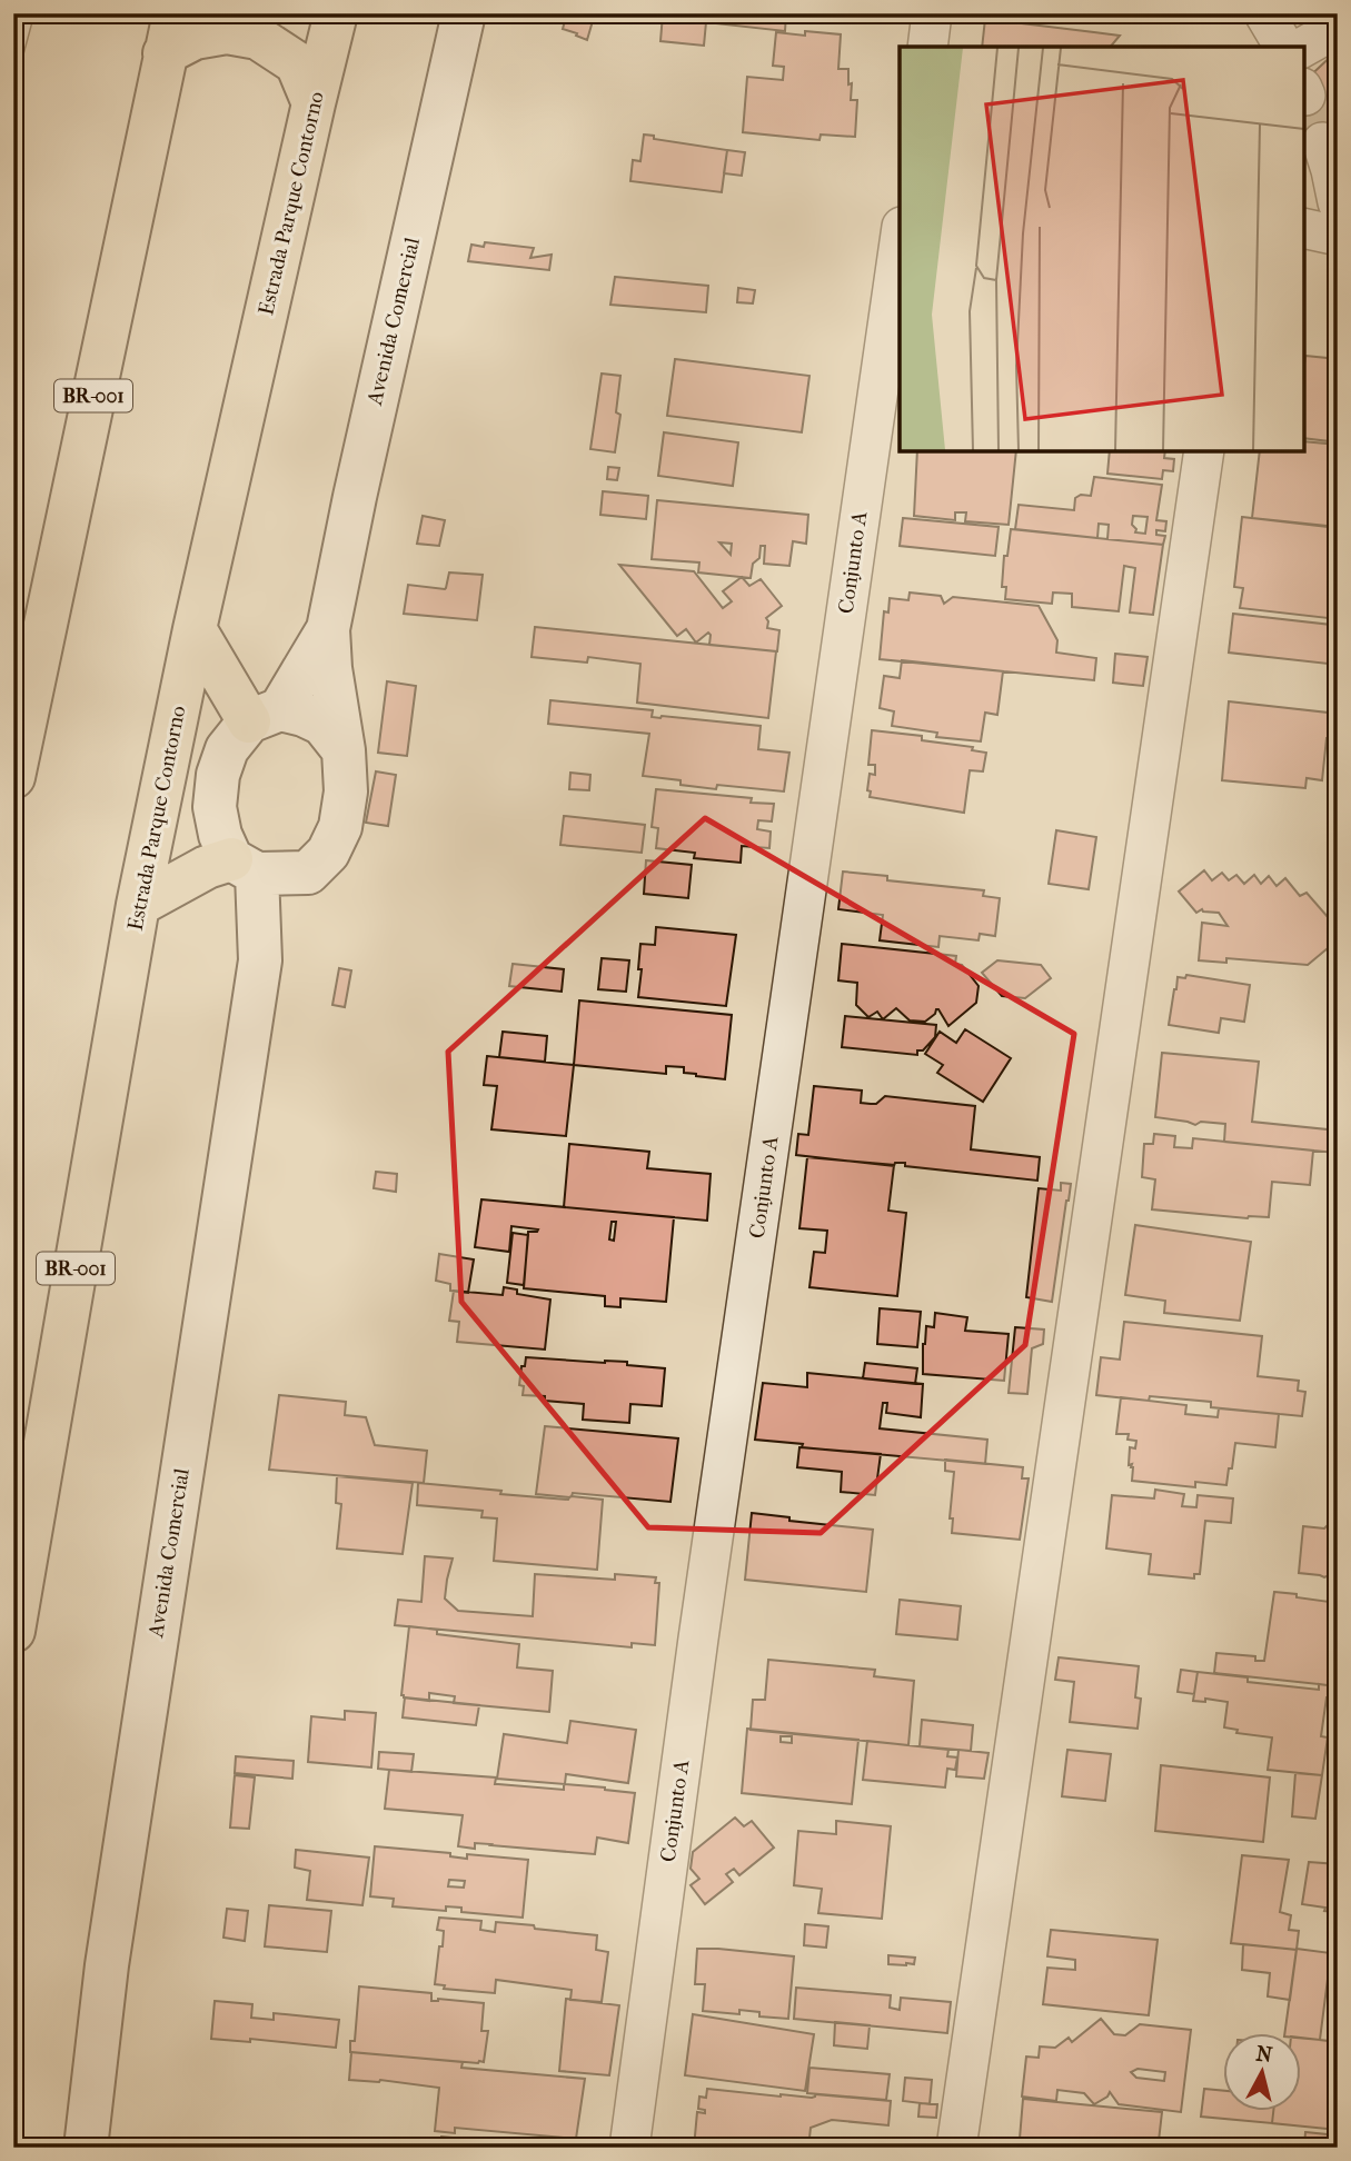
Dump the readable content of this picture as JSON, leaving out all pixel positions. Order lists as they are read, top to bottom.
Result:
{
  "streets": {
    "highway": ["Estrada Parque Contorno", "BR-001"],
    "street": ["Avenida Comercial", "Conjunto A"]
  },
  "north": "top"
}
